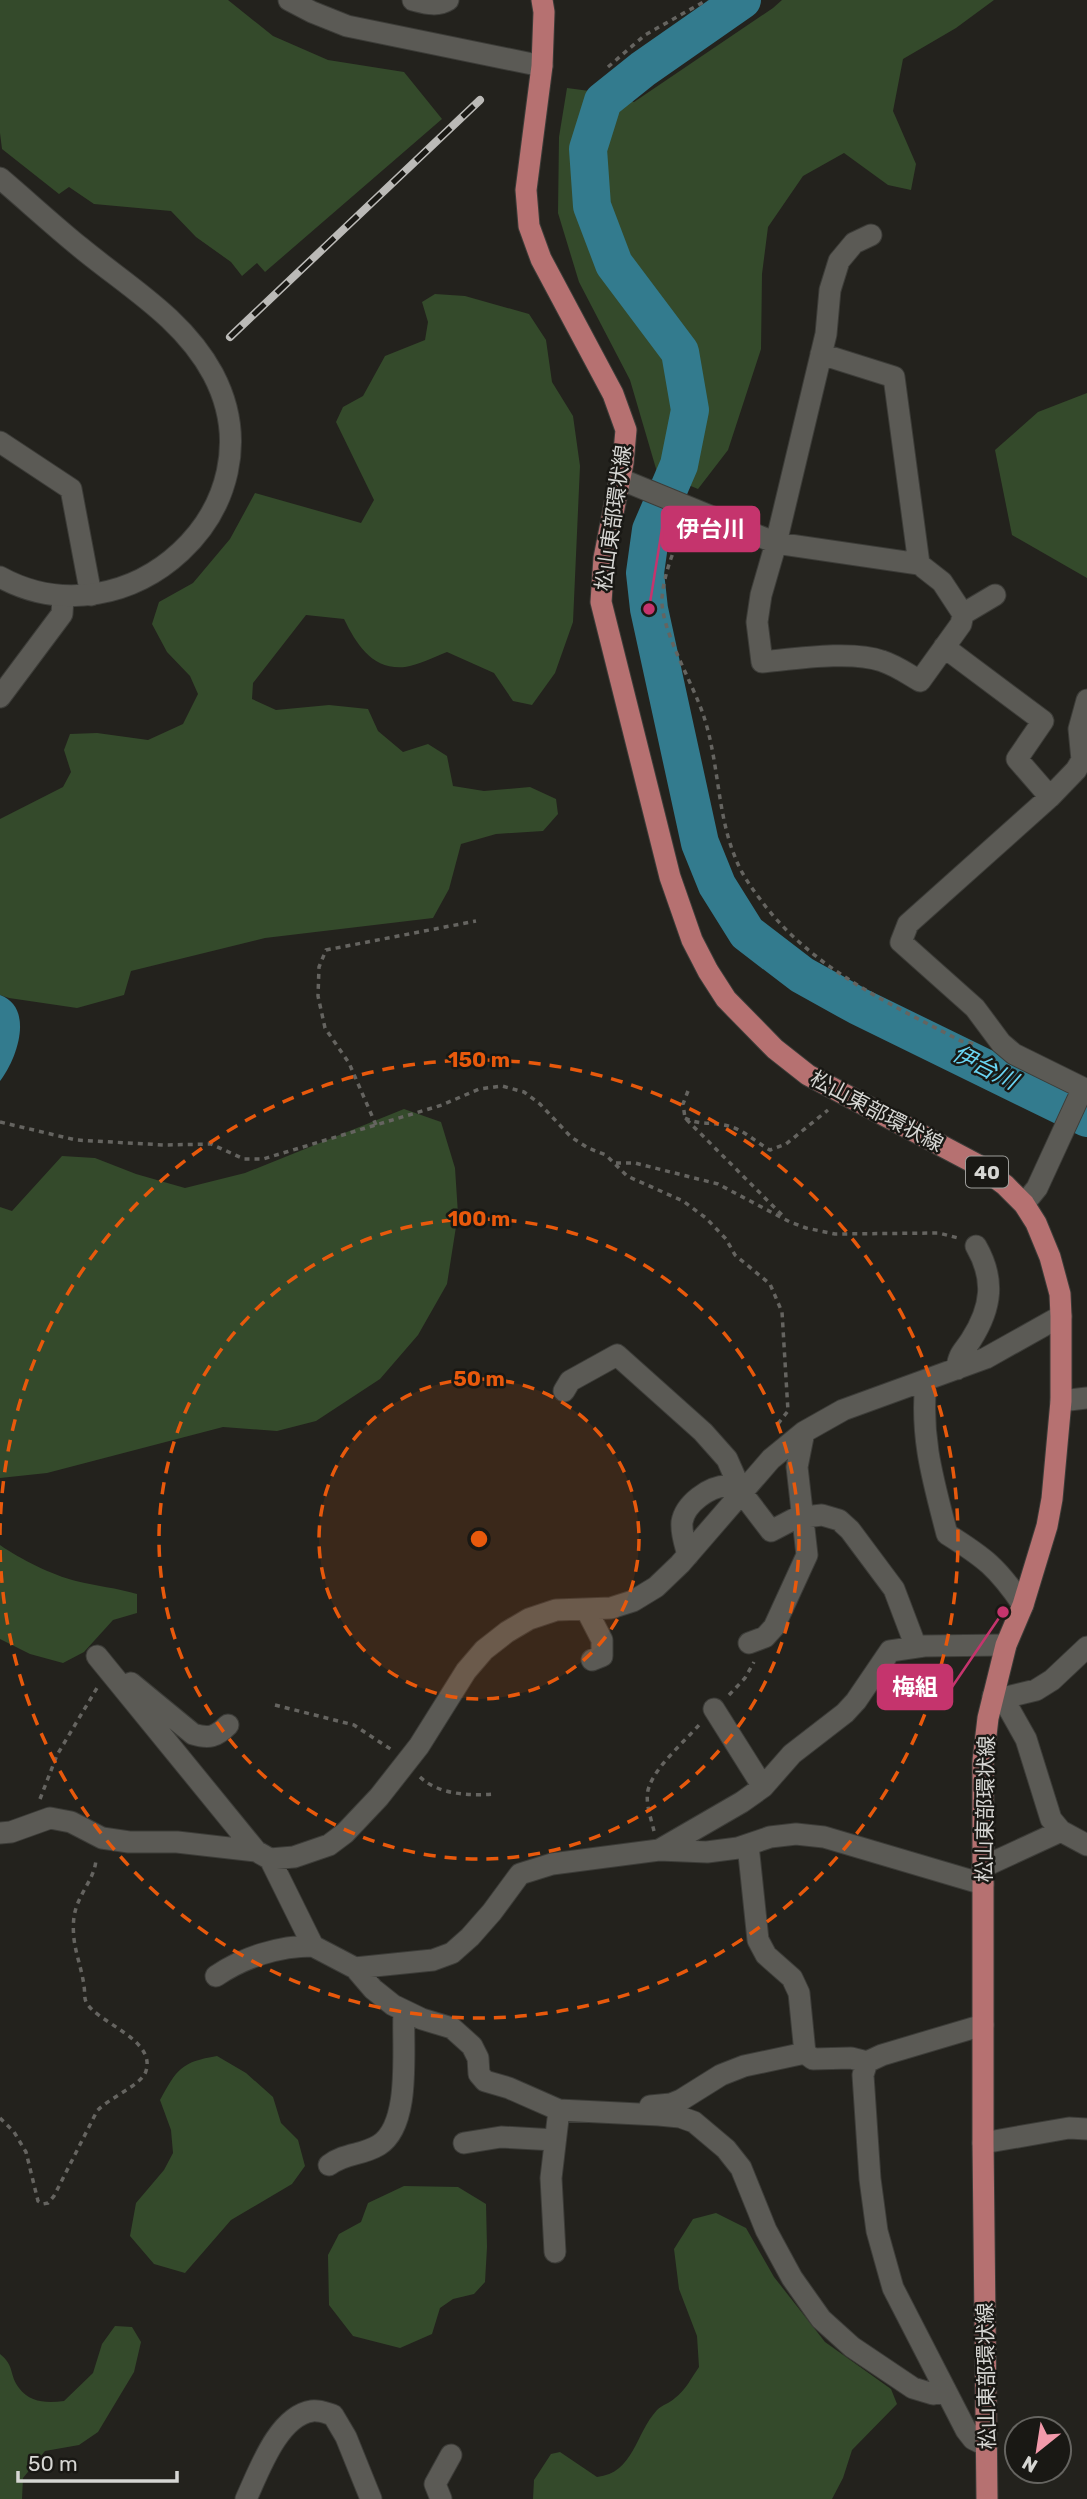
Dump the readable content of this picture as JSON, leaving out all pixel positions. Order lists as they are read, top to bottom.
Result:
{
  "streets": {
    "main road": ["松山東部環状線", "40"]
  },
  "water": ["伊台川"],
  "places": ["伊台川", "梅組"],
  "scale_bar": "50 m",
  "north": "bottom left",
  "rings": ["150 m", "100 m", "50 m"]
}
